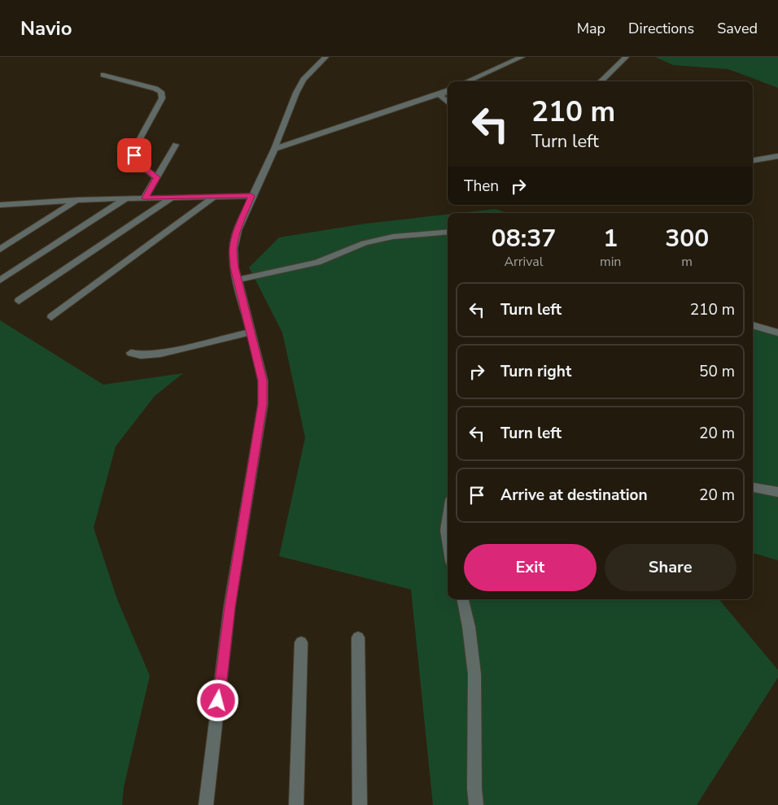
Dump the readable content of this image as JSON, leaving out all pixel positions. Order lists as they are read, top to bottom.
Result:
{
  "page": {
    "header": "Navio",
    "nav": ["Map", "Directions", "Saved"],
    "turn": ["210 m", "Turn left"],
    "then": "Then",
    "eta": [
      "08:37",
      "Arrival",
      "1",
      "min",
      "300",
      "m"
    ],
    "list": [
      {
        "name": "Turn left",
        "value": "210 m"
      },
      {
        "name": "Turn right",
        "value": "50 m"
      },
      {
        "name": "Turn left",
        "value": "20 m"
      },
      {
        "name": "Arrive at destination",
        "value": "20 m"
      }
    ],
    "buttons": ["Exit", "Share"]
  }
}
